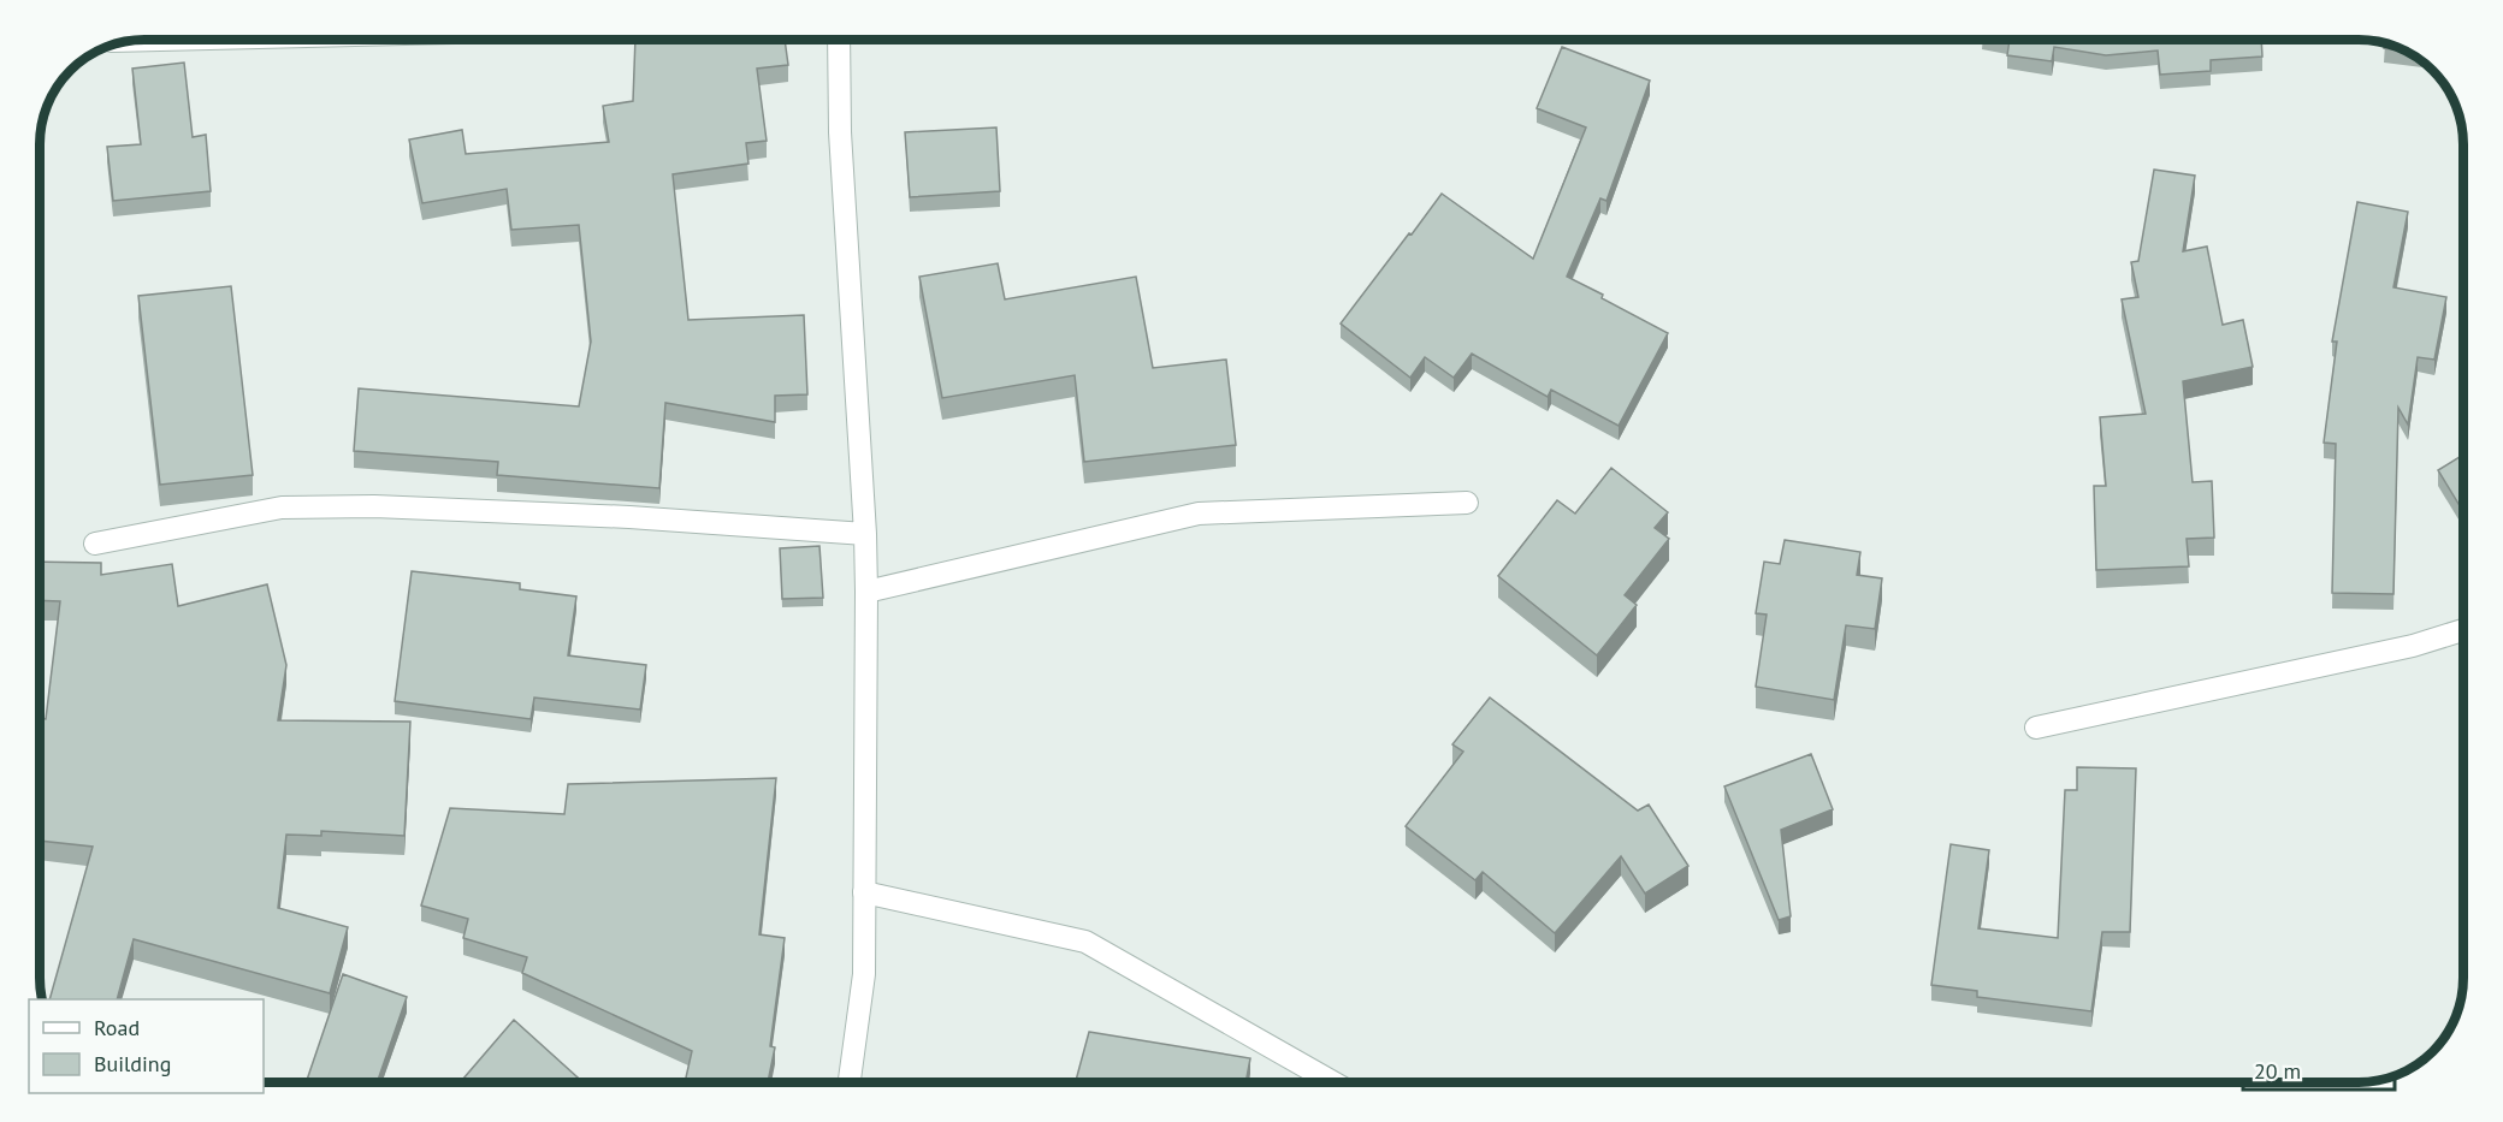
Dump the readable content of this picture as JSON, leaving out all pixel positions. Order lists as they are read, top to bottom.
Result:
{
  "legend": ["Road", "Building"],
  "scale_bar": "20 m"
}
